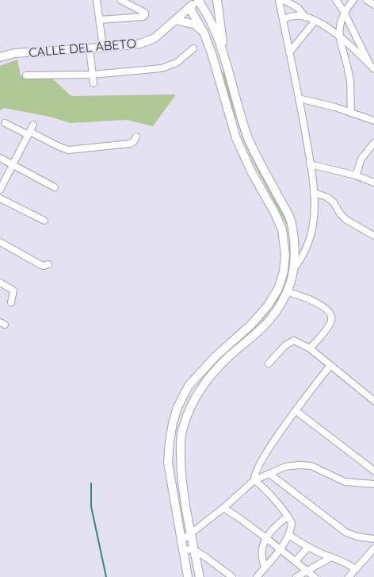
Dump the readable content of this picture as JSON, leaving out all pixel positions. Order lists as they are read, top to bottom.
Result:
{
  "streets": {
    "main road": ["CALLE DEL ABETO"]
  }
}
